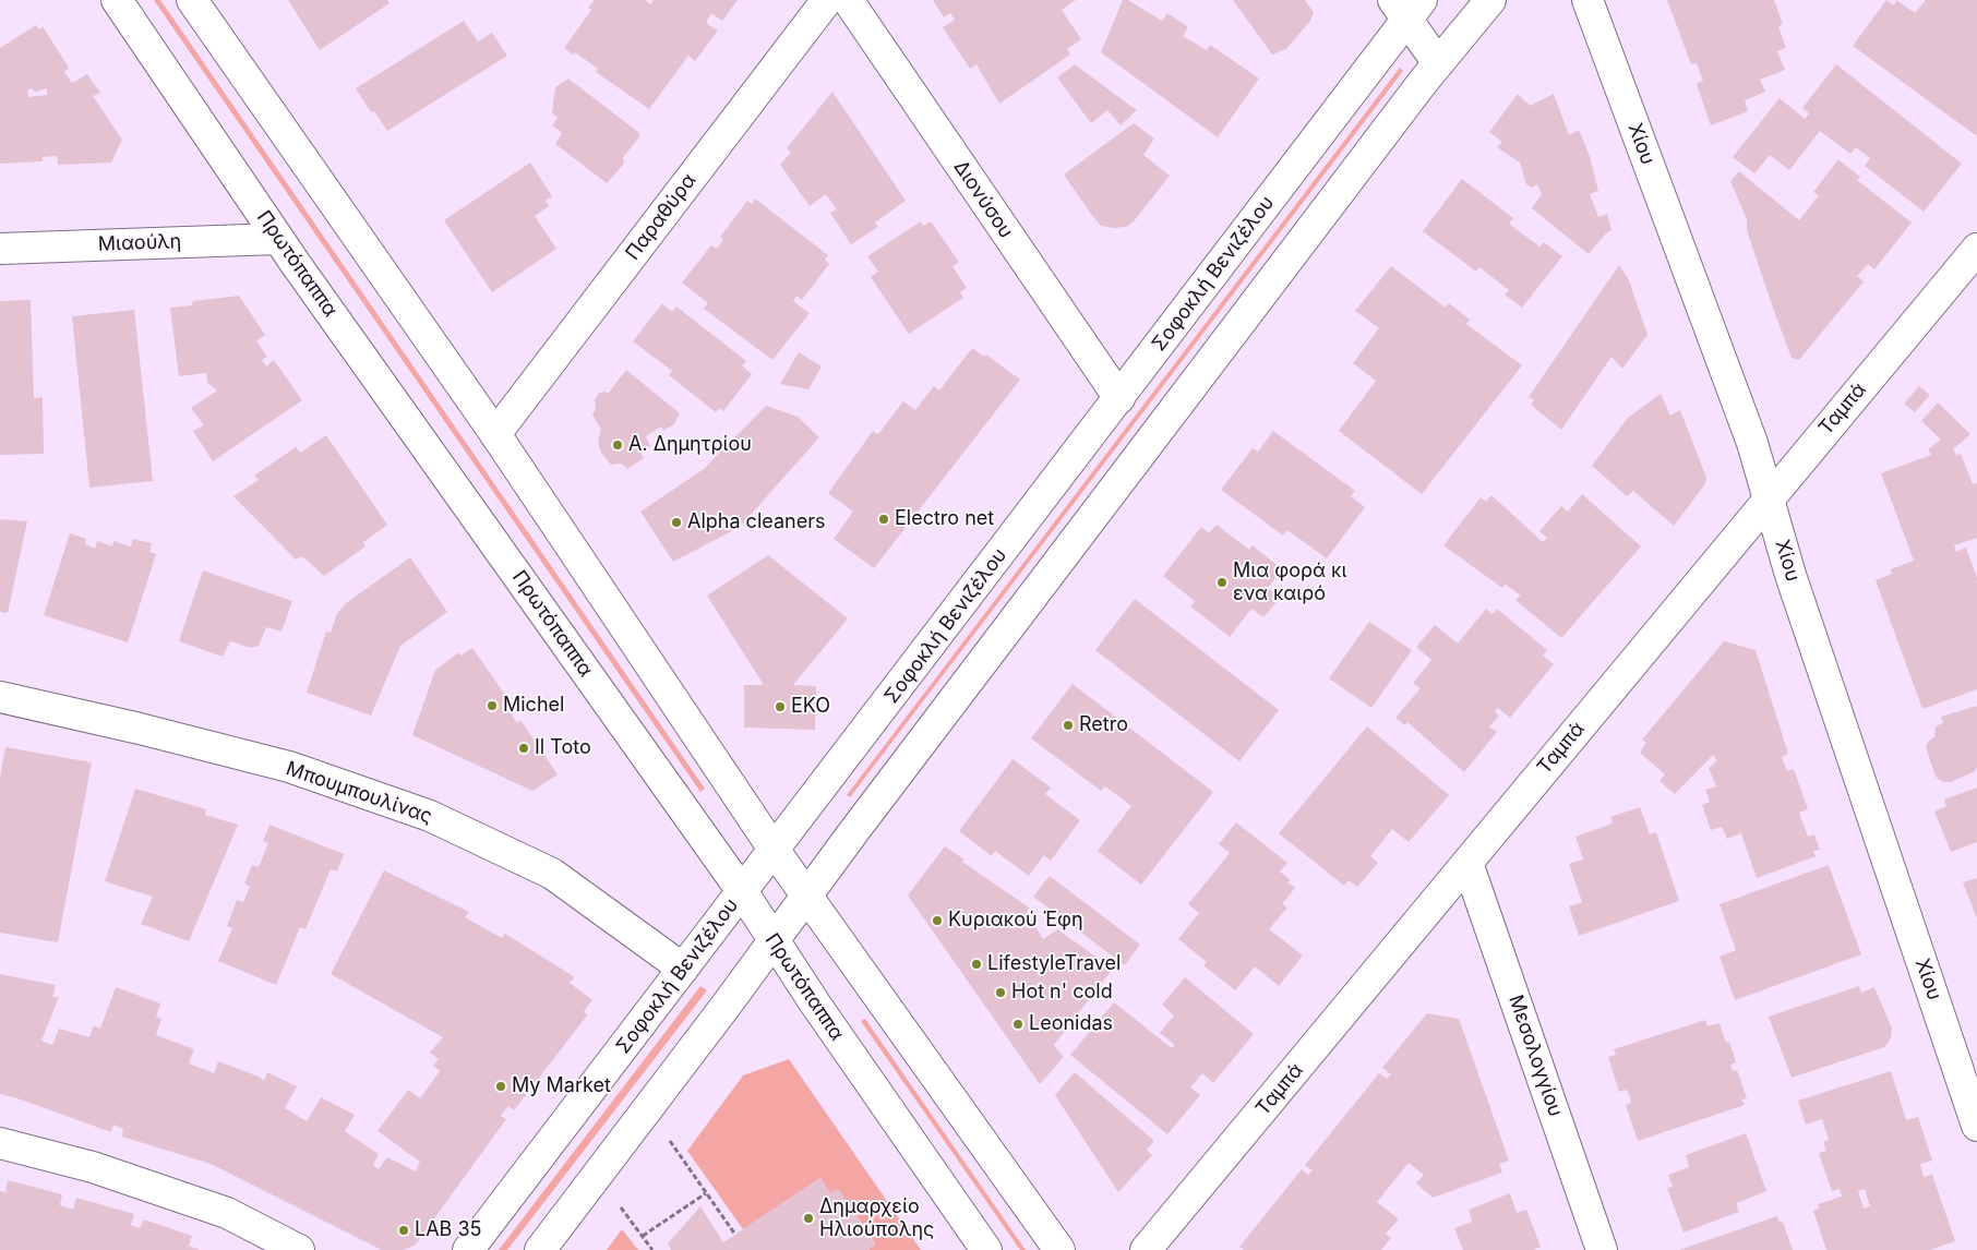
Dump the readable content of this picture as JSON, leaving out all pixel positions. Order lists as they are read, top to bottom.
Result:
{
  "streets": {
    "street": [
      "Χίου",
      "Διονύσου",
      "Παραθύρα",
      "Μιαούλη",
      "Πρωτόπαππα",
      "Σοφοκλή Βενιζέλου",
      "Ταμπά",
      "Μπουμπουλίνας",
      "Μεσολογγίου"
    ]
  },
  "crossings": [
    ["Χίου", "Ταμπά"],
    ["Διονύσου", "Σοφοκλή Βενιζέλου"],
    ["Μιαούλη", "Πρωτόπαππα"],
    ["Πρωτόπαππα", "Σοφοκλή Βενιζέλου"],
    ["Σοφοκλή Βενιζέλου", "Μπουμπουλίνας"],
    ["Ταμπά", "Μεσολογγίου"]
  ],
  "places": [
    "Α. Δημητρίου",
    "Electro net",
    "Alpha cleaners",
    "Μια φορά κι ενα καιρό",
    "Michel",
    "ΕΚΟ",
    "Retro",
    "Il Toto",
    "Κυριακού Έφη",
    "LifestyleTravel",
    "Hot n' cold",
    "Leonidas",
    "My Market",
    "Δημαρχείο Ηλιούπολης",
    "LAB 35"
  ]
}
